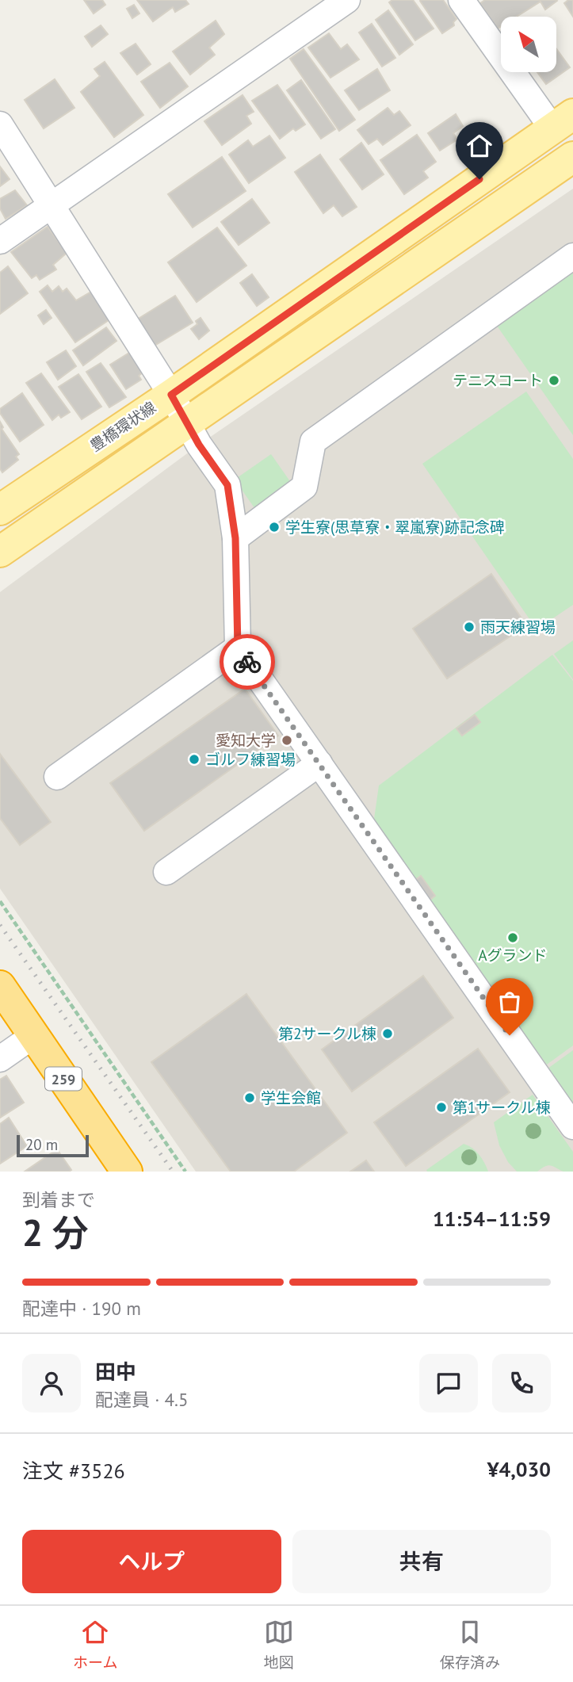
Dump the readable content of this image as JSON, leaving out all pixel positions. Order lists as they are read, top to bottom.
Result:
{
  "streets": {
    "highway": ["259"],
    "main road": ["豊橋環状線"]
  },
  "places": [
    "テニスコート",
    "学生寮(思草寮・翠嵐寮)跡記念碑",
    "雨天練習場",
    "愛知大学",
    "ゴルフ練習場",
    "Aグランド",
    "第2サークル棟",
    "学生会館",
    "第1サークル棟"
  ],
  "scale_bar": "20 m",
  "north": "top left",
  "page": {
    "scale": "20 m",
    "heading": ["2 分", "到着まで", "11:54–11:59"],
    "panel": [
      "田中",
      "配達員 · 4.5",
      "注文 #3526",
      "¥4,030"
    ],
    "bar": "配達中 · 190 m",
    "buttons": ["ヘルプ", "共有"],
    "tabs": ["ホーム", "地図", "保存済み"]
  }
}
